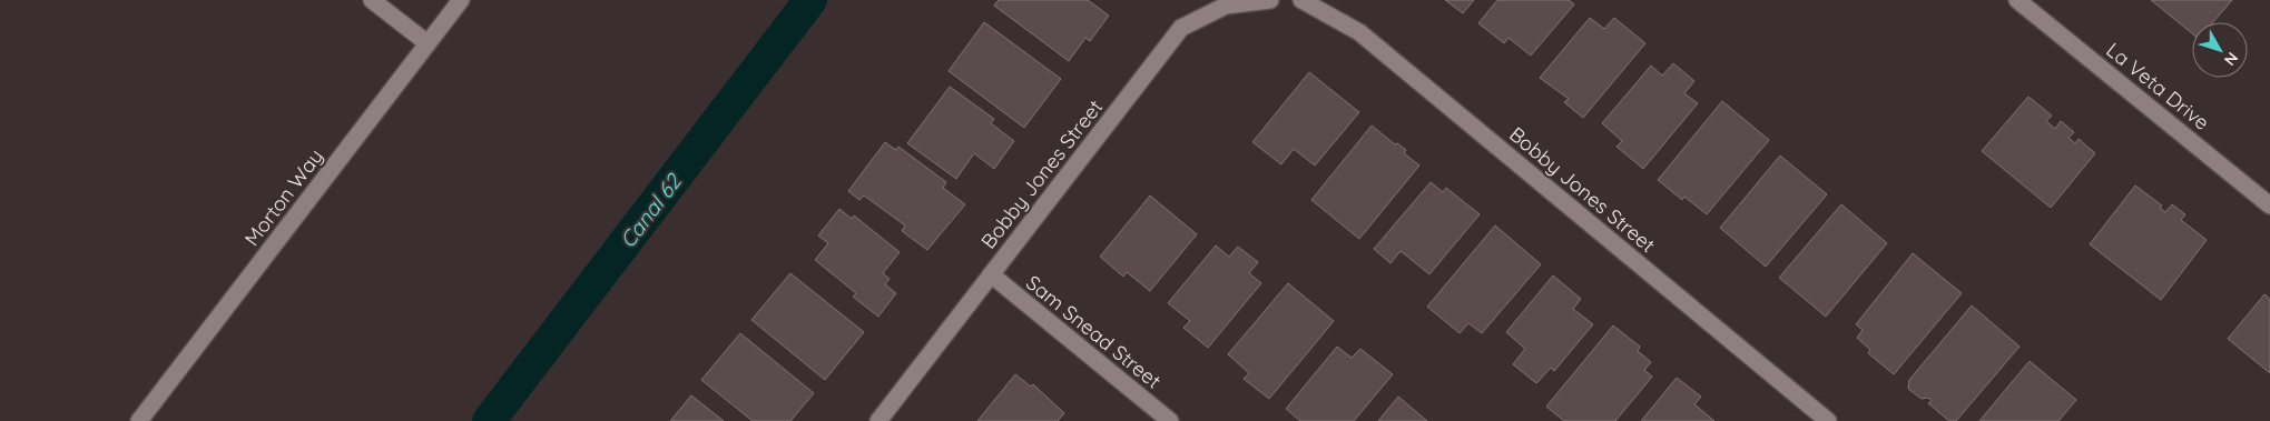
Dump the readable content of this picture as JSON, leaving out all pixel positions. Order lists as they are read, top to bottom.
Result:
{
  "streets": {
    "street": [
      "La Veta Drive",
      "Bobby Jones Street",
      "Morton Way",
      "Sam Snead Street"
    ]
  },
  "crossings": [
    ["Bobby Jones Street", "Sam Snead Street"]
  ],
  "water": ["Canal 62"],
  "north": "bottom right"
}
